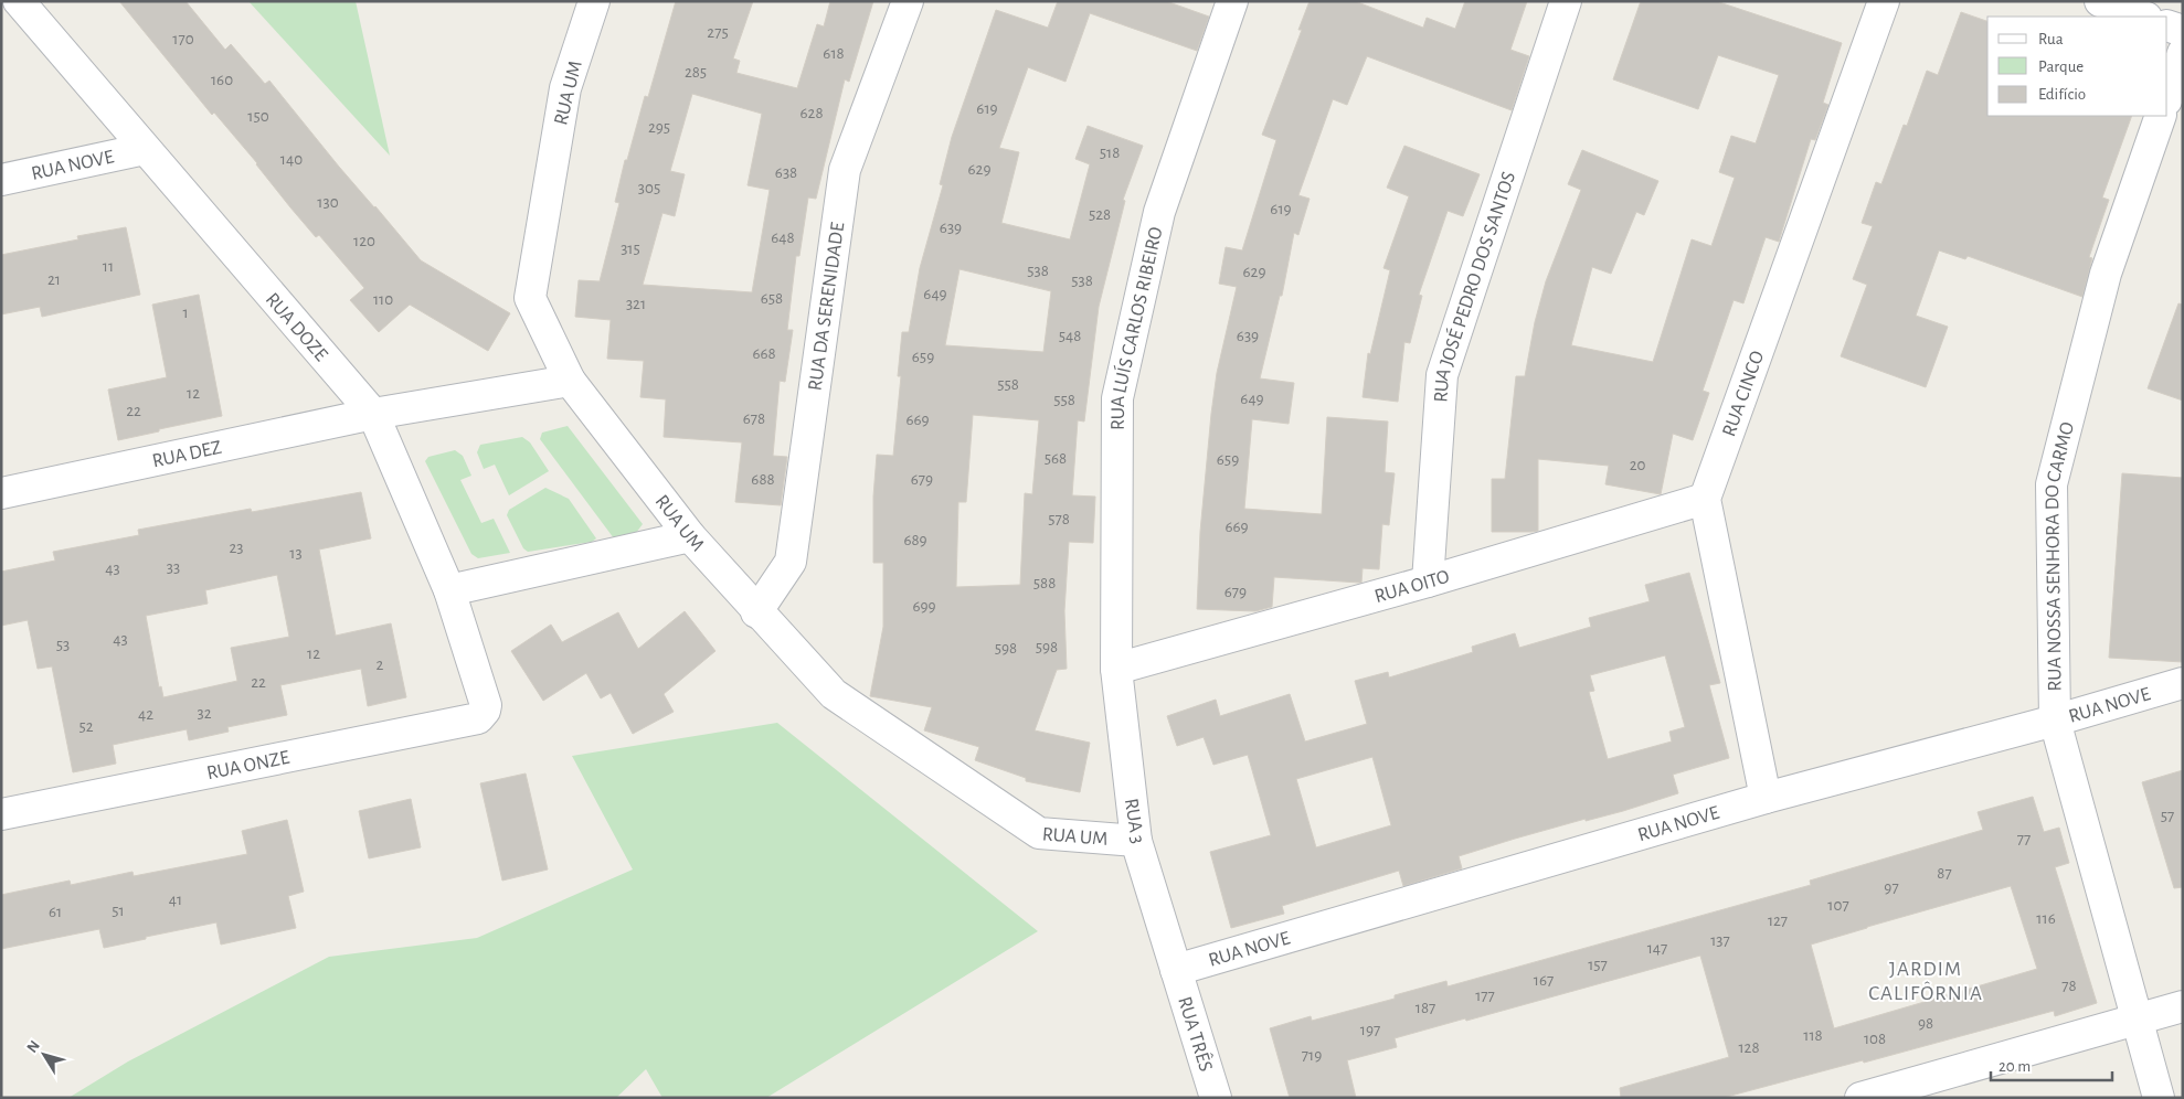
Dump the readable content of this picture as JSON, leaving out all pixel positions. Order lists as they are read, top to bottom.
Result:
{
  "streets": {
    "street": [
      "RUA UM",
      "RUA NOVE",
      "RUA JOSÉ PEDRO DOS SANTOS",
      "RUA DA SERENIDADE",
      "RUA DOZE",
      "RUA LUÍS CARLOS RIBEIRO",
      "RUA CINCO",
      "RUA DEZ",
      "RUA NOSSA SENHORA DO CARMO",
      "RUA OITO",
      "RUA ONZE",
      "RUA 3",
      "RUA TRÊS"
    ]
  },
  "crossings": [
    ["RUA UM", "RUA DA SERENIDADE"],
    ["RUA UM", "RUA DEZ"],
    ["RUA UM", "RUA 3"],
    ["RUA NOVE", "RUA DOZE"],
    ["RUA NOVE", "RUA NOSSA SENHORA DO CARMO"],
    ["RUA NOVE", "RUA 3"],
    ["RUA NOVE", "RUA TRÊS"],
    ["RUA JOSÉ PEDRO DOS SANTOS", "RUA OITO"],
    ["RUA DOZE", "RUA DEZ"],
    ["RUA DOZE", "RUA ONZE"],
    ["RUA LUÍS CARLOS RIBEIRO", "RUA OITO"],
    ["RUA LUÍS CARLOS RIBEIRO", "RUA 3"],
    ["RUA CINCO", "RUA OITO"],
    ["RUA OITO", "RUA 3"],
    ["RUA 3", "RUA TRÊS"]
  ],
  "districts": ["JARDIM CALIFÔRNIA"],
  "house_numbers": [
    "275",
    "170",
    "618",
    "285",
    "160",
    "619",
    "628",
    "150",
    "295",
    "518",
    "140",
    "629",
    "638",
    "305",
    "130",
    "619",
    "528",
    "639",
    "648",
    "120",
    "315",
    "11",
    "538",
    "629",
    "21",
    "538",
    "649",
    "658",
    "110",
    "321",
    "1",
    "548",
    "639",
    "668",
    "659",
    "558",
    "12",
    "649",
    "558",
    "22",
    "678",
    "669",
    "568",
    "659",
    "20",
    "688",
    "679",
    "578",
    "669",
    "689",
    "23",
    "13",
    "33",
    "43",
    "588",
    "679",
    "699",
    "43",
    "53",
    "598",
    "598",
    "12",
    "2",
    "22",
    "32",
    "42",
    "52",
    "57",
    "77",
    "87",
    "97",
    "41",
    "107",
    "51",
    "61",
    "116",
    "127",
    "137",
    "147",
    "157",
    "167",
    "78",
    "177",
    "187",
    "98",
    "197",
    "118",
    "108",
    "128",
    "719"
  ],
  "legend": ["Rua", "Parque", "Edifício"],
  "scale_bar": "20 m",
  "north": "top left"
}
